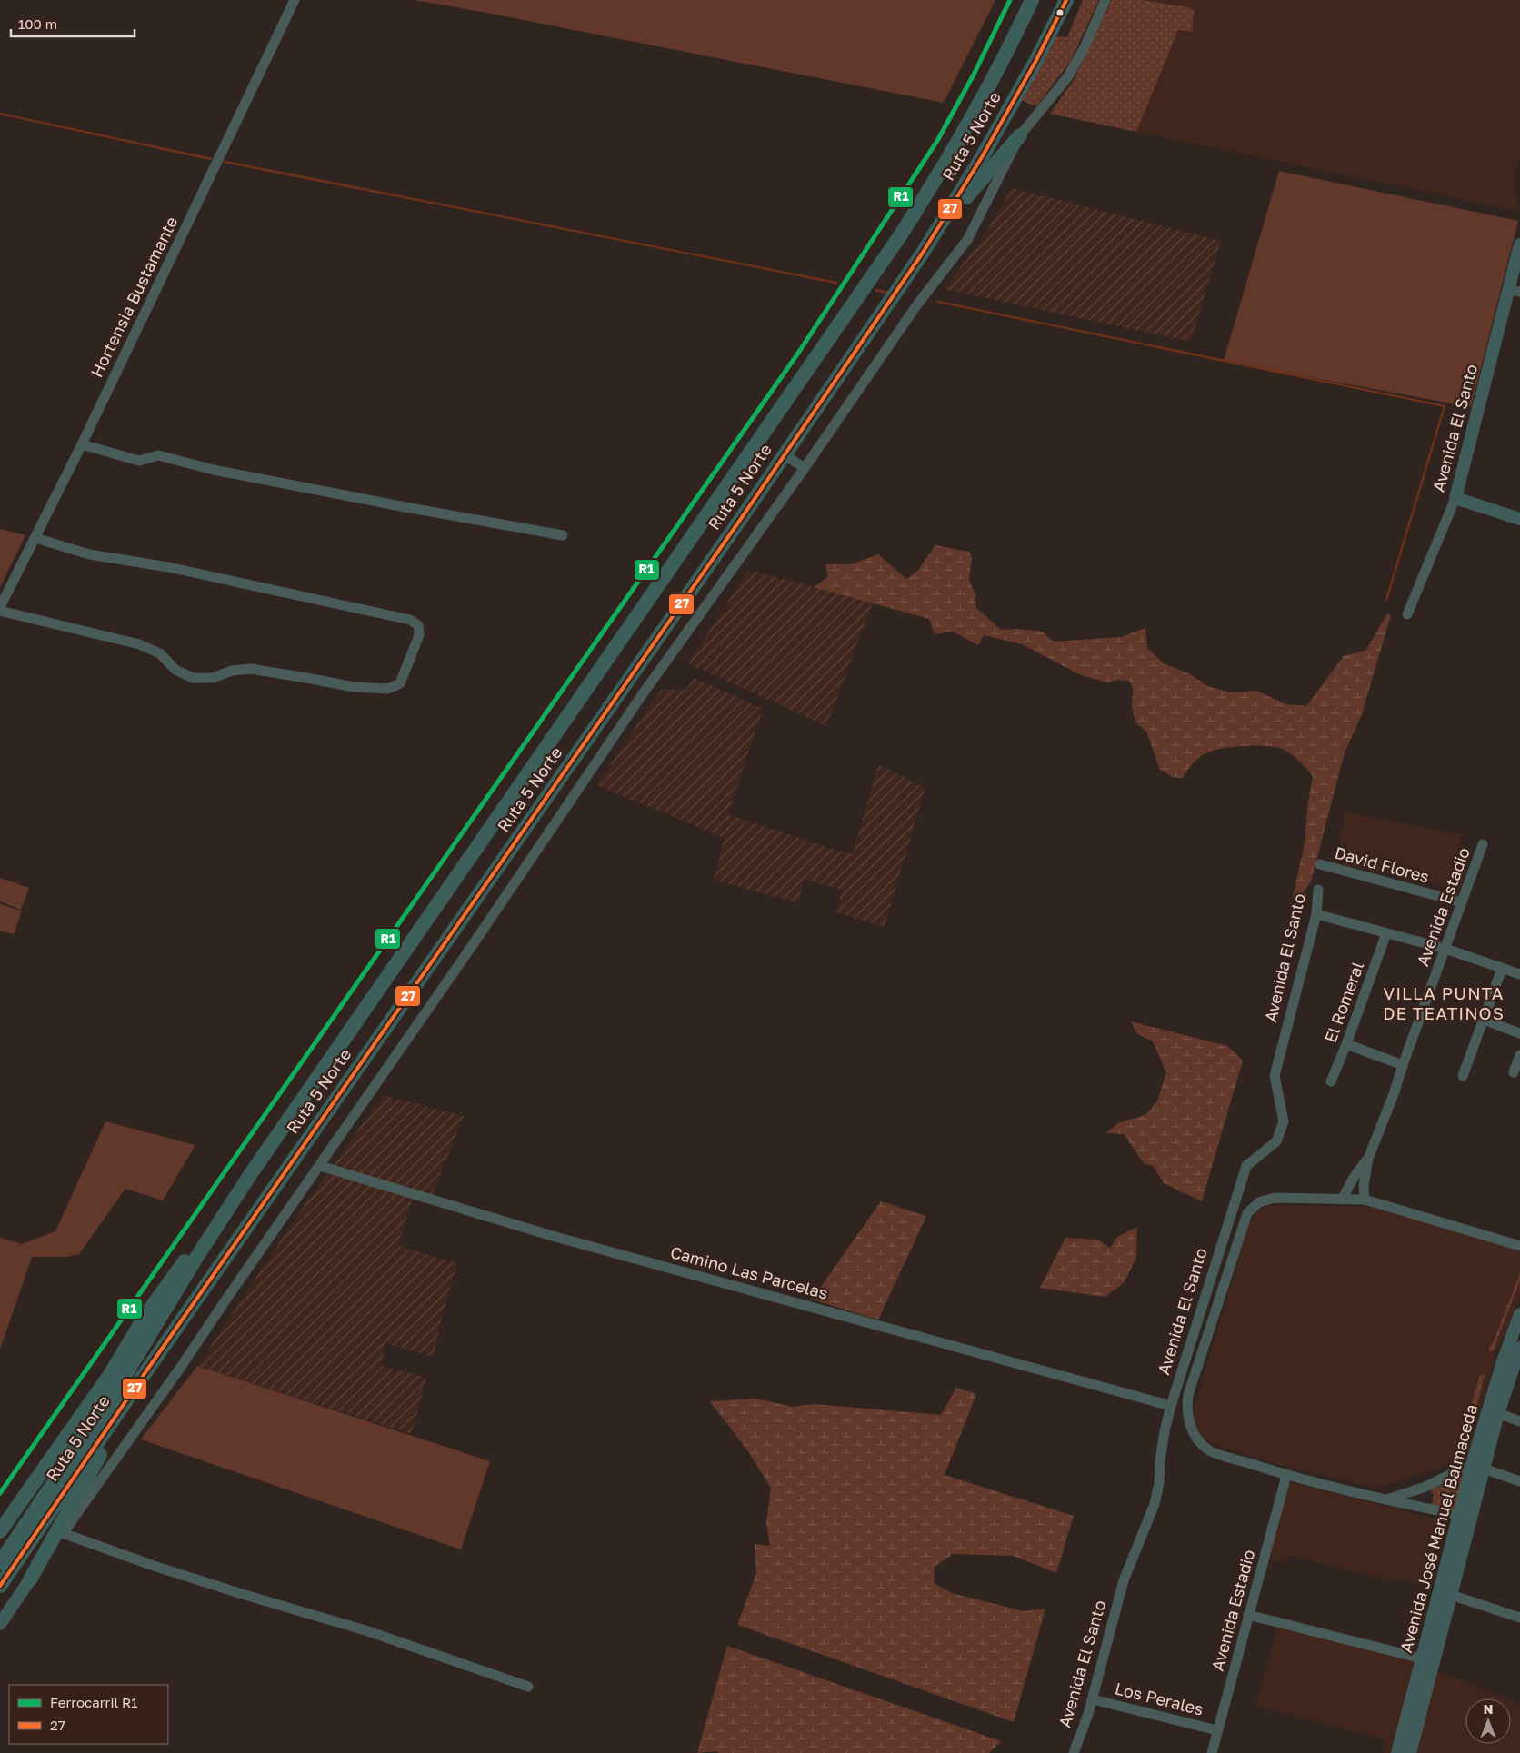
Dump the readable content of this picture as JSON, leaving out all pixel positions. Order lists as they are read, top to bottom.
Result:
{
  "streets": {
    "highway": ["Ruta 5 Norte"],
    "main road": ["Avenida El Santo", "Avenida José Manuel Balmaceda"],
    "street": [
      "Hortensia Bustamante",
      "David Flores",
      "Avenida Estadio",
      "El Romeral",
      "Camino Las Parcelas",
      "Los Perales"
    ]
  },
  "crossings": [
    ["Avenida El Santo", "Camino Las Parcelas"],
    ["Avenida El Santo", "Los Perales"],
    ["David Flores", "Avenida Estadio"],
    ["Avenida Estadio", "Los Perales"]
  ],
  "districts": ["VILLA PUNTA DE TEATINOS"],
  "lines": ["rail line R1", "transit line 27"],
  "legend": ["Ferrocarril R1", "27"],
  "scale_bar": "100 m",
  "north": "top"
}
